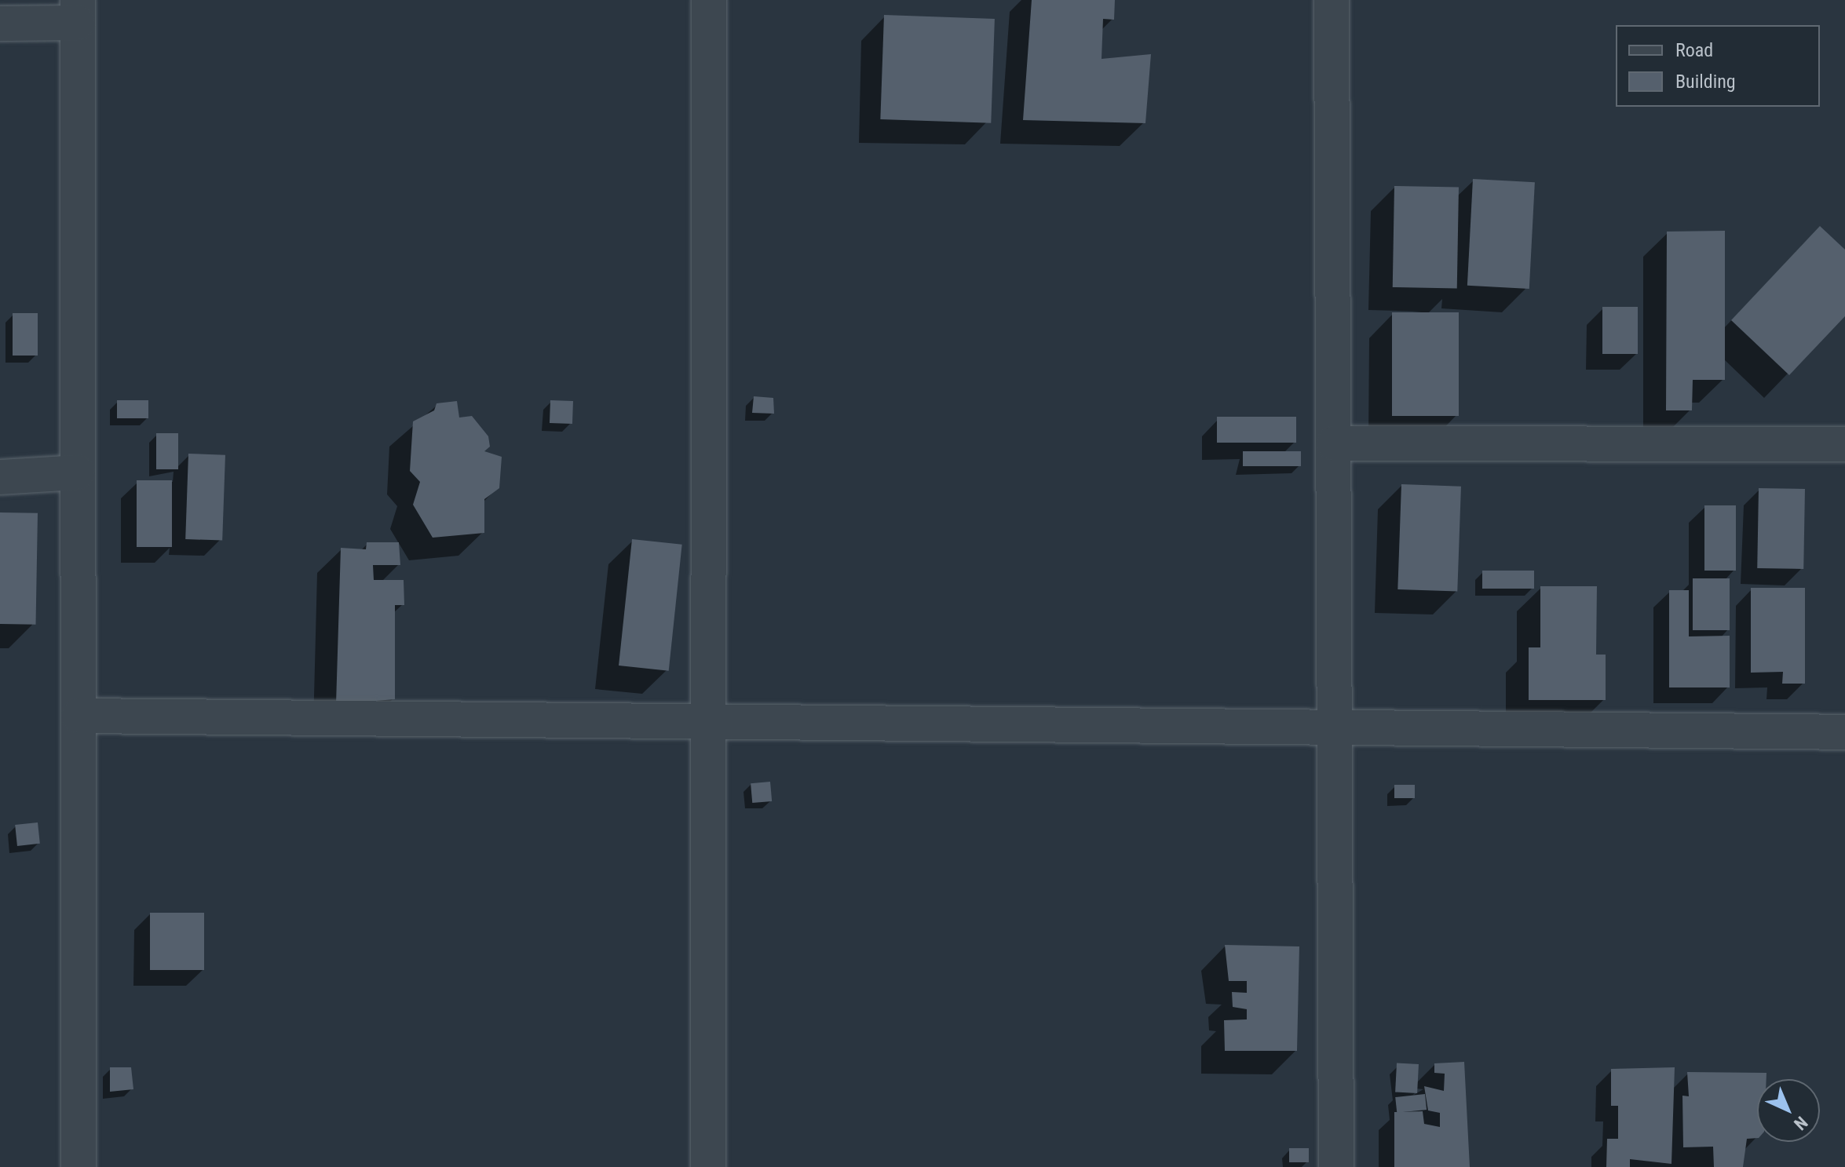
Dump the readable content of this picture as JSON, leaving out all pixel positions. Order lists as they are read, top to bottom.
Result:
{
  "legend": ["Road", "Building"],
  "north": "bottom right"
}
